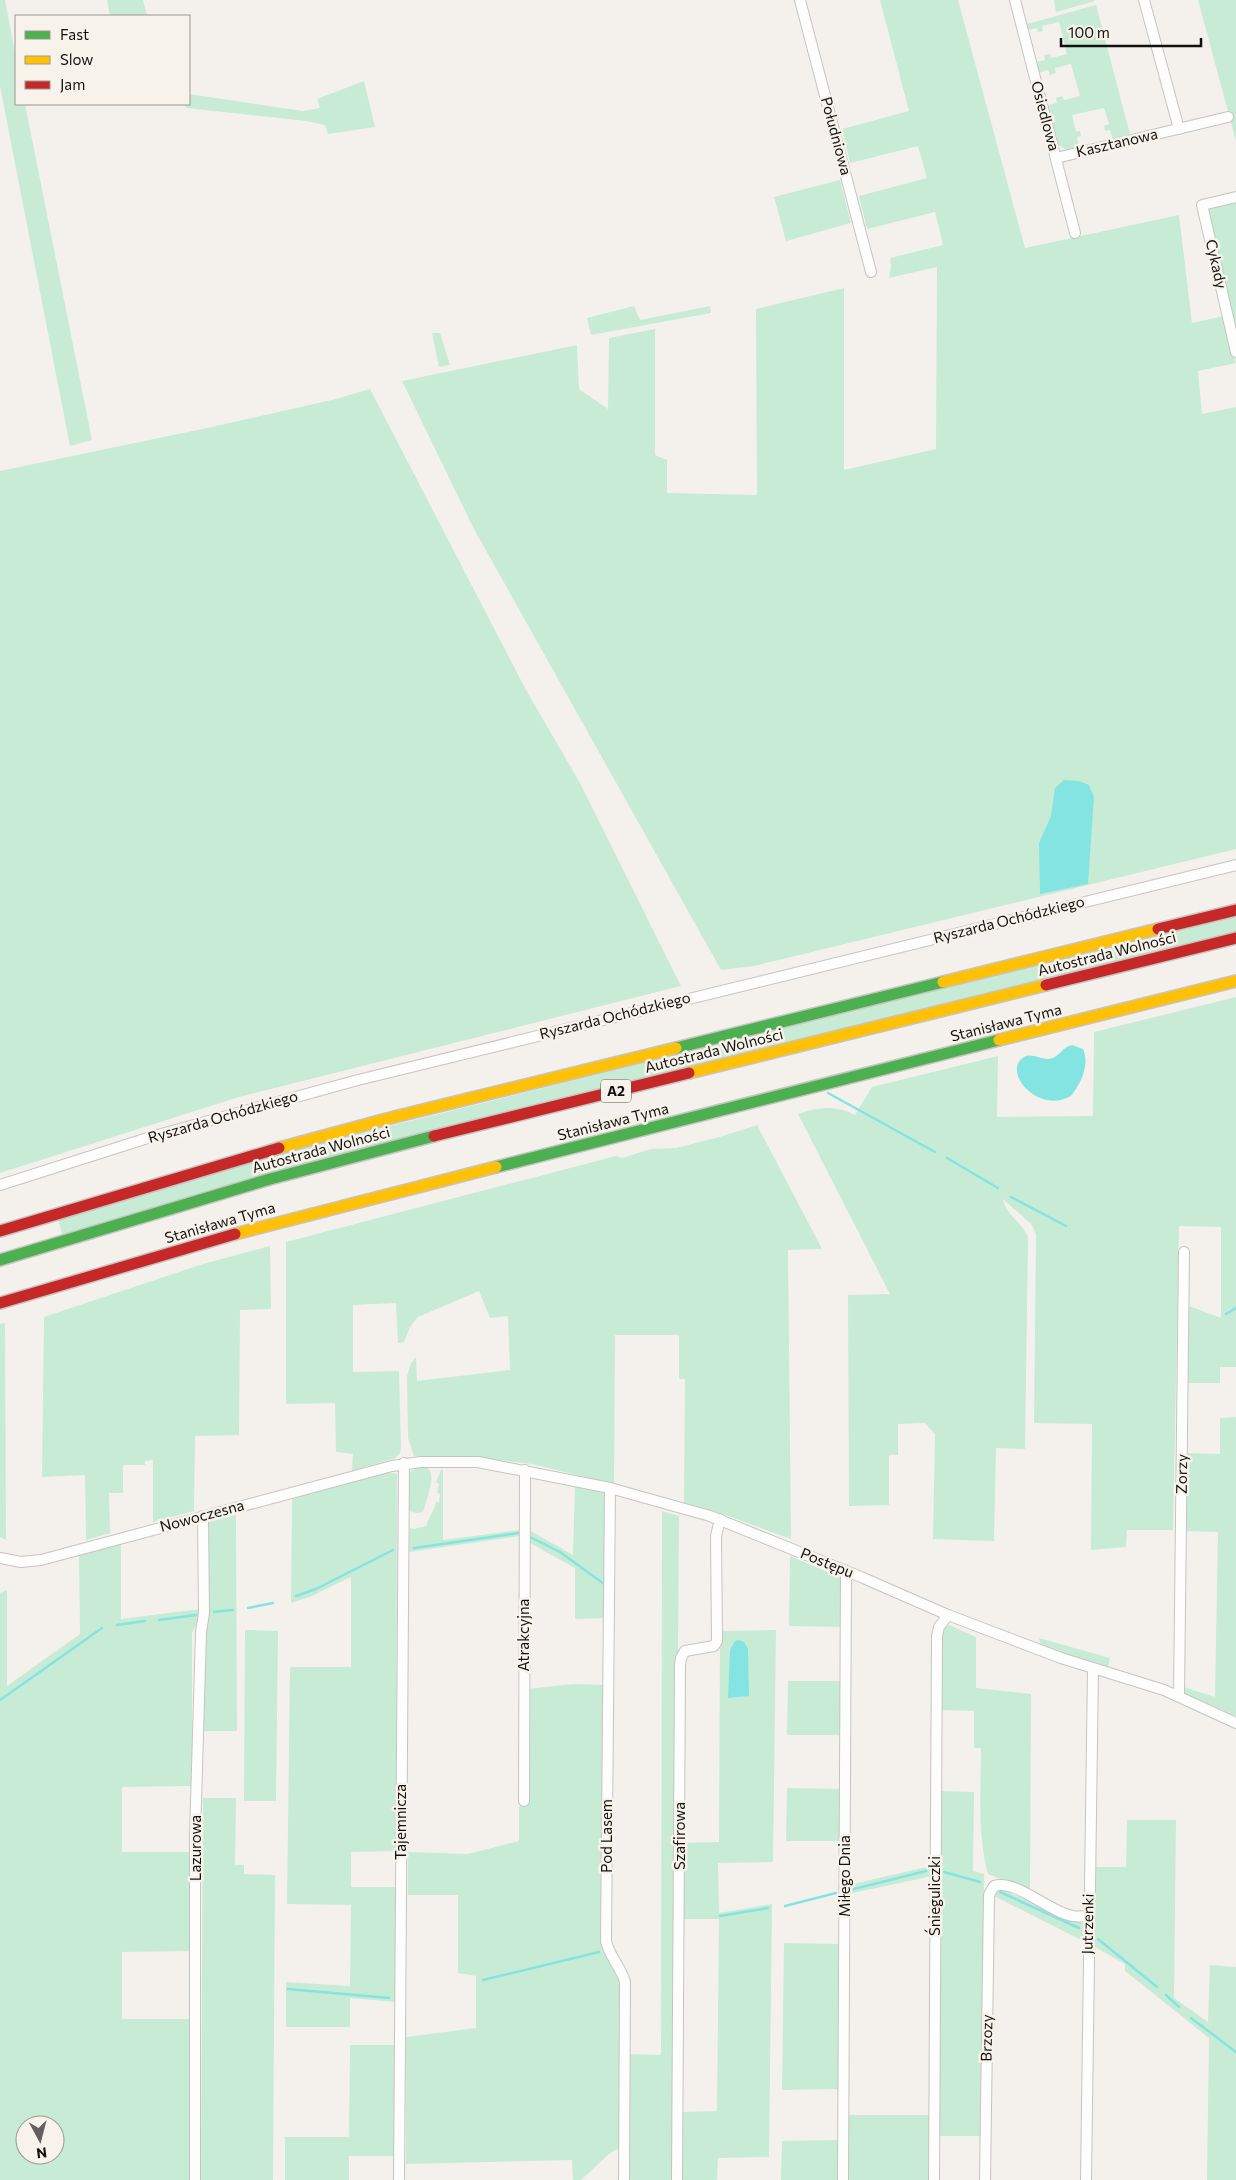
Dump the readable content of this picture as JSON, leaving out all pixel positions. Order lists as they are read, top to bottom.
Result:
{
  "streets": {
    "main road": ["Autostrada Wolności", "Stanisława Tyma", "A2"],
    "street": [
      "Osiedlowa",
      "Południowa",
      "Kasztanowa",
      "Cykady",
      "Ryszarda Ochódzkiego",
      "Zorzy",
      "Nowoczesna",
      "Postępu",
      "Atrakcyjna",
      "Tajemnicza",
      "Pod Lasem",
      "Szafirowa",
      "Lazurowa",
      "Miłego Dnia",
      "Śnieguliczki",
      "Jutrzenki",
      "Brzozy"
    ]
  },
  "crossings": [
    ["Osiedlowa", "Kasztanowa"],
    ["Zorzy", "Postępu"],
    ["Nowoczesna", "Postępu"],
    ["Nowoczesna", "Tajemnicza"],
    ["Nowoczesna", "Lazurowa"],
    ["Postępu", "Atrakcyjna"],
    ["Postępu", "Tajemnicza"],
    ["Postępu", "Pod Lasem"],
    ["Postępu", "Szafirowa"],
    ["Postępu", "Miłego Dnia"],
    ["Postępu", "Śnieguliczki"],
    ["Postępu", "Jutrzenki"],
    ["Jutrzenki", "Brzozy"]
  ],
  "legend": ["Fast", "Slow", "Jam"],
  "scale_bar": "100 m",
  "north": "bottom"
}
